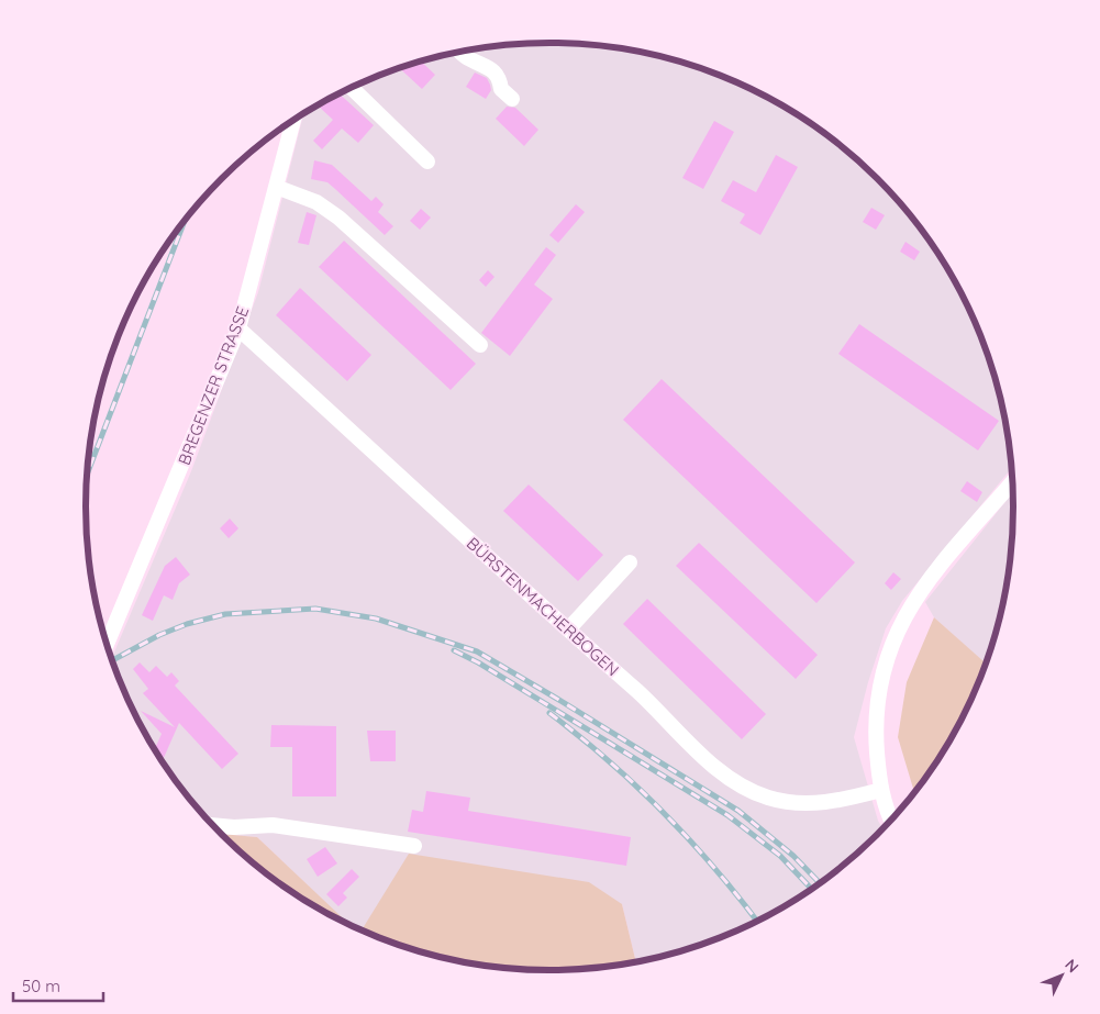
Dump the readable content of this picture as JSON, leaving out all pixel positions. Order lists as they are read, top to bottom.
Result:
{
  "streets": {
    "street": ["BREGENZER STRASSE", "BÜRSTENMACHERBOGEN"]
  },
  "crossings": [
    ["BREGENZER STRASSE", "BÜRSTENMACHERBOGEN"]
  ],
  "scale_bar": "50 m",
  "north": "top right"
}
